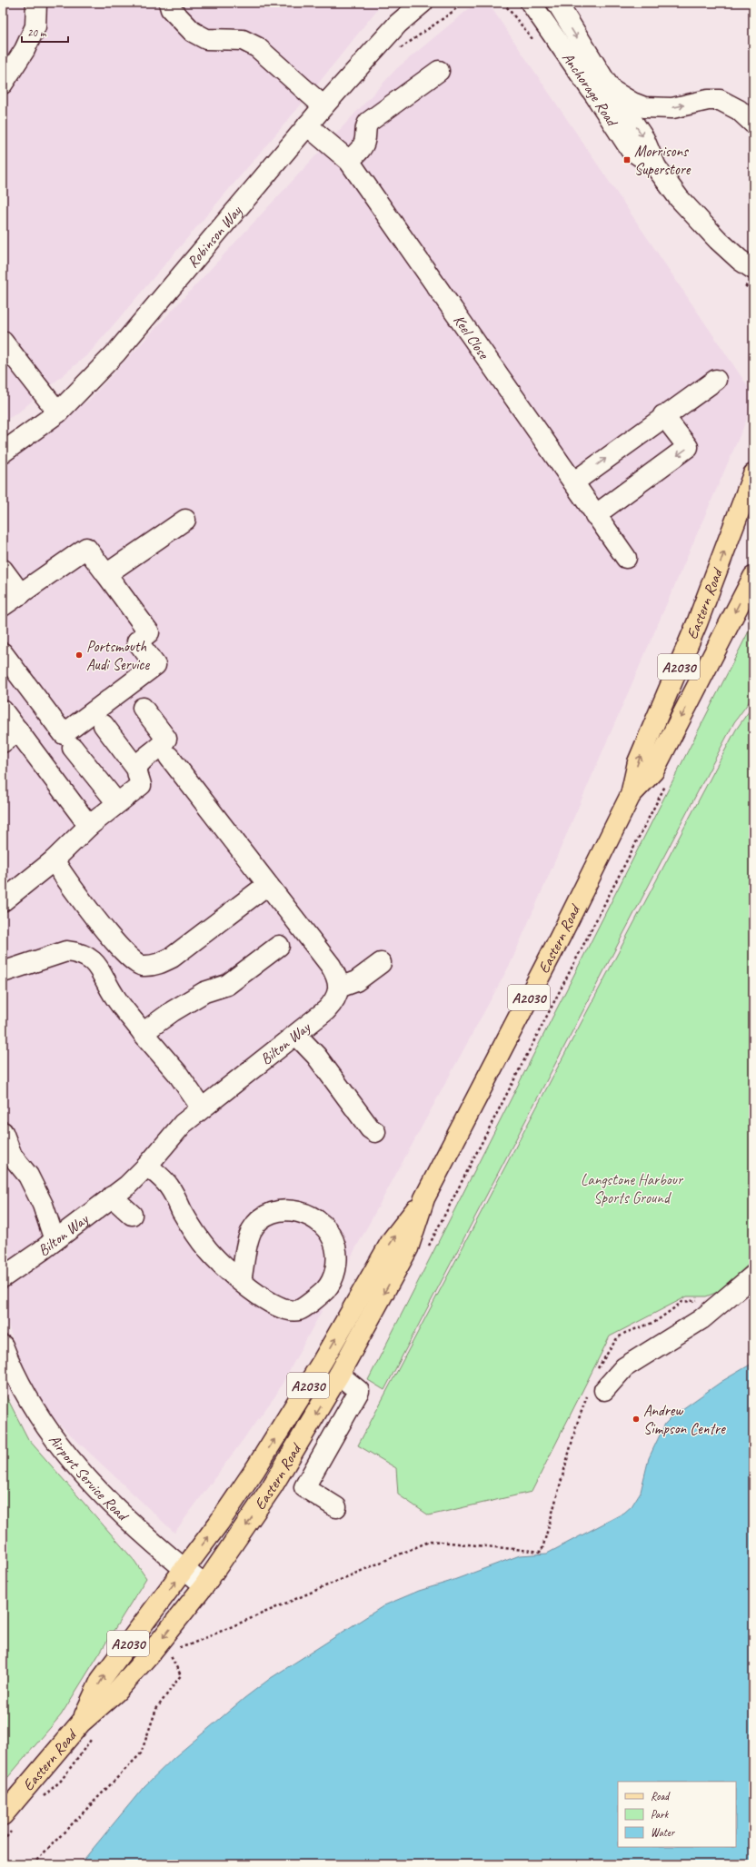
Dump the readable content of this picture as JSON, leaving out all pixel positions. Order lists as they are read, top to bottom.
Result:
{
  "streets": {
    "main road": ["Eastern Road", "A2030"],
    "street": [
      "Anchorage Road",
      "Robinson Way",
      "Keel Close",
      "Bilton Way",
      "Airport Service Road"
    ]
  },
  "crossings": [
    ["Robinson Way", "Keel Close"],
    ["Eastern Road", "Airport Service Road"]
  ],
  "parks": ["Langstone Harbour Sports Ground"],
  "places": {
    "transit": ["Morrisons Superstore"],
    "other": ["Portsmouth Audi Service", "Andrew Simpson Centre"]
  },
  "legend": ["Road", "Park", "Water"],
  "scale_bar": "20 m"
}
